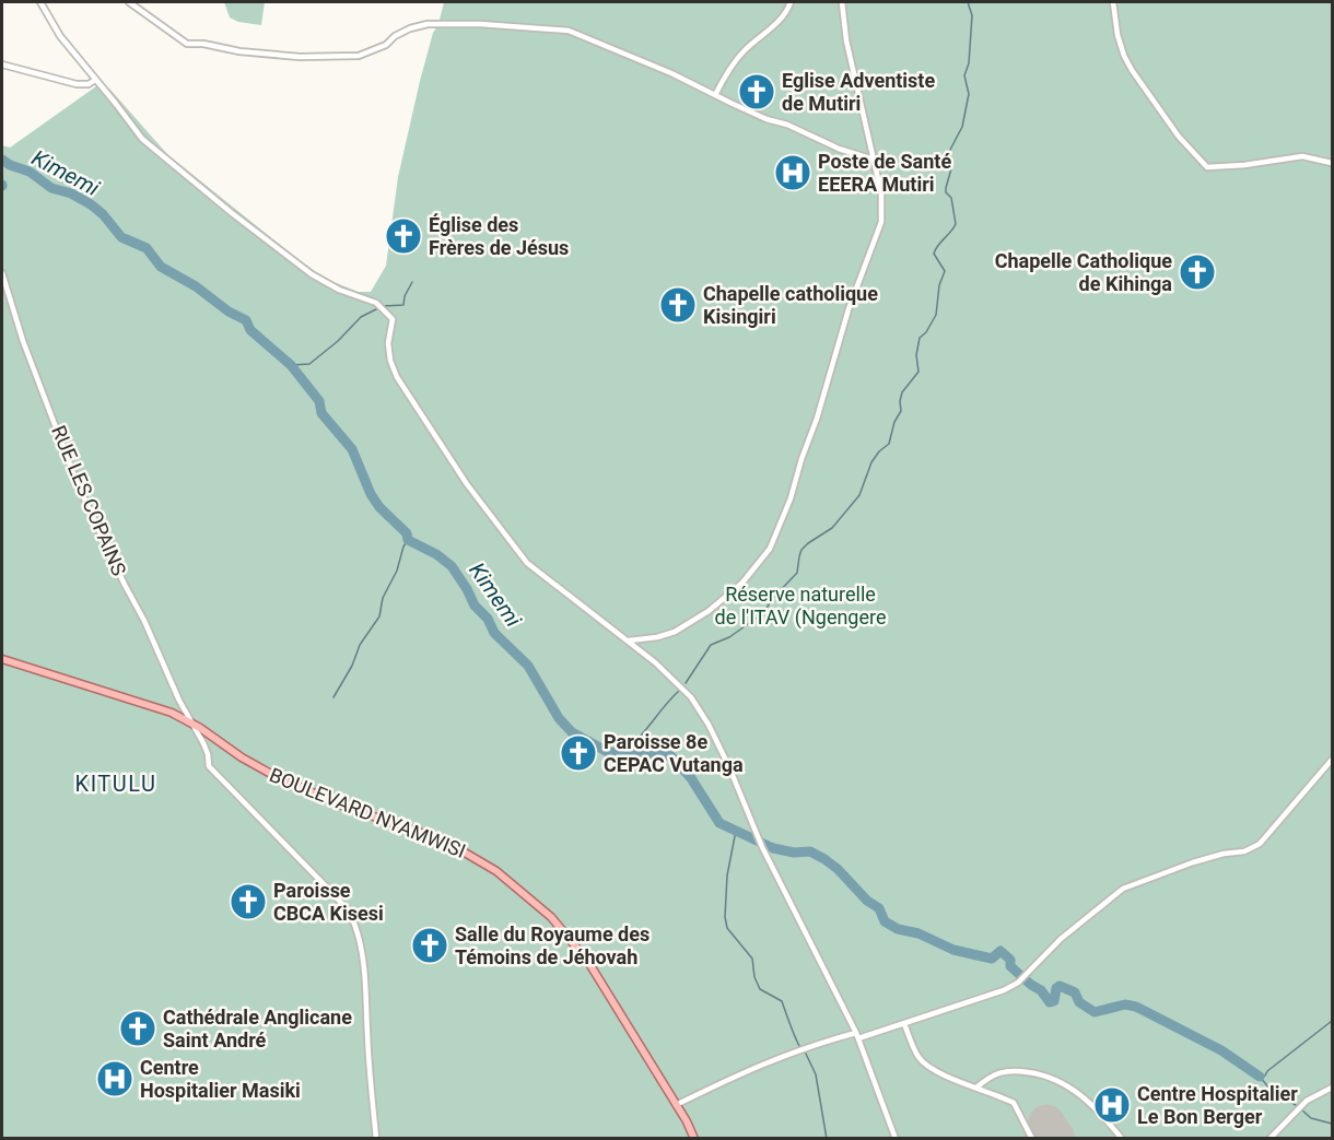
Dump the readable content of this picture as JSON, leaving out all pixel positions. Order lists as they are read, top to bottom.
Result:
{
  "streets": {
    "main road": ["BOULEVARD NYAMWISI"],
    "street": ["RUE LES COPAINS"]
  },
  "crossings": [
    ["RUE LES COPAINS", "BOULEVARD NYAMWISI"]
  ],
  "districts": ["KITULU"],
  "water": ["Kimemi"],
  "parks": ["Réserve naturelle de l'ITAV (Ngengere"],
  "places": {
    "church": [
      "Eglise Adventiste de Mutiri",
      "Église des Frères de Jésus",
      "Chapelle Catholique de Kihinga",
      "Chapelle catholique Kisingiri",
      "Paroisse 8e CEPAC Vutanga",
      "Paroisse CBCA Kisesi",
      "Salle du Royaume des Témoins de Jéhovah",
      "Cathédrale Anglicane Saint André"
    ],
    "hospital": ["Poste de Santé EEERA Mutiri", "Centre Hospitalier Masiki", "Centre Hospitalier Le Bon Berger"]
  }
}
